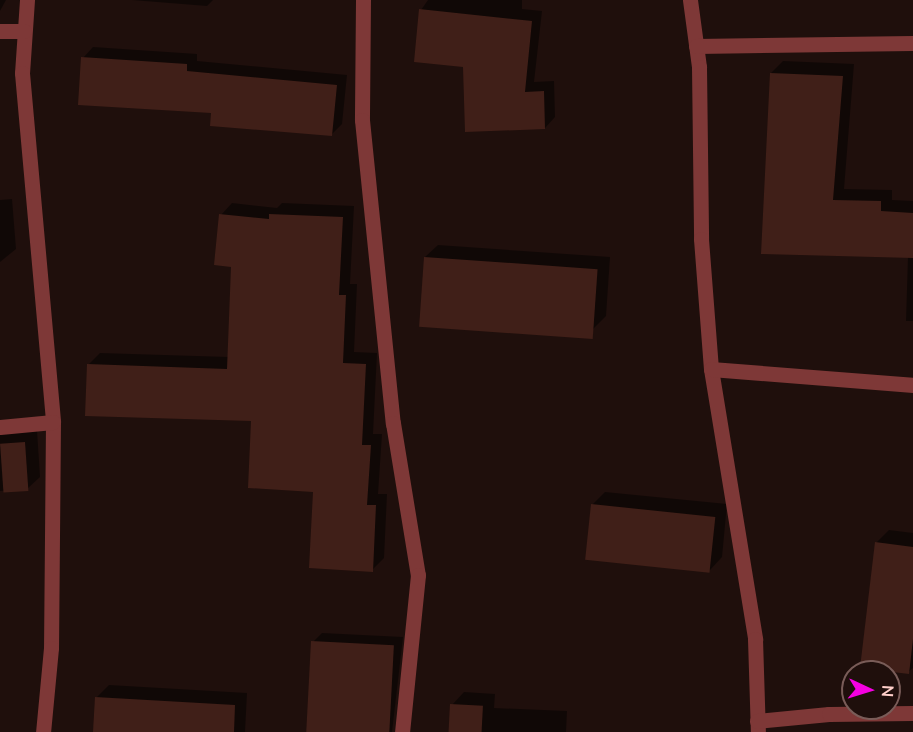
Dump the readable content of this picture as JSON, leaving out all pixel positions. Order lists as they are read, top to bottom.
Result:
{
  "north": "right"
}
